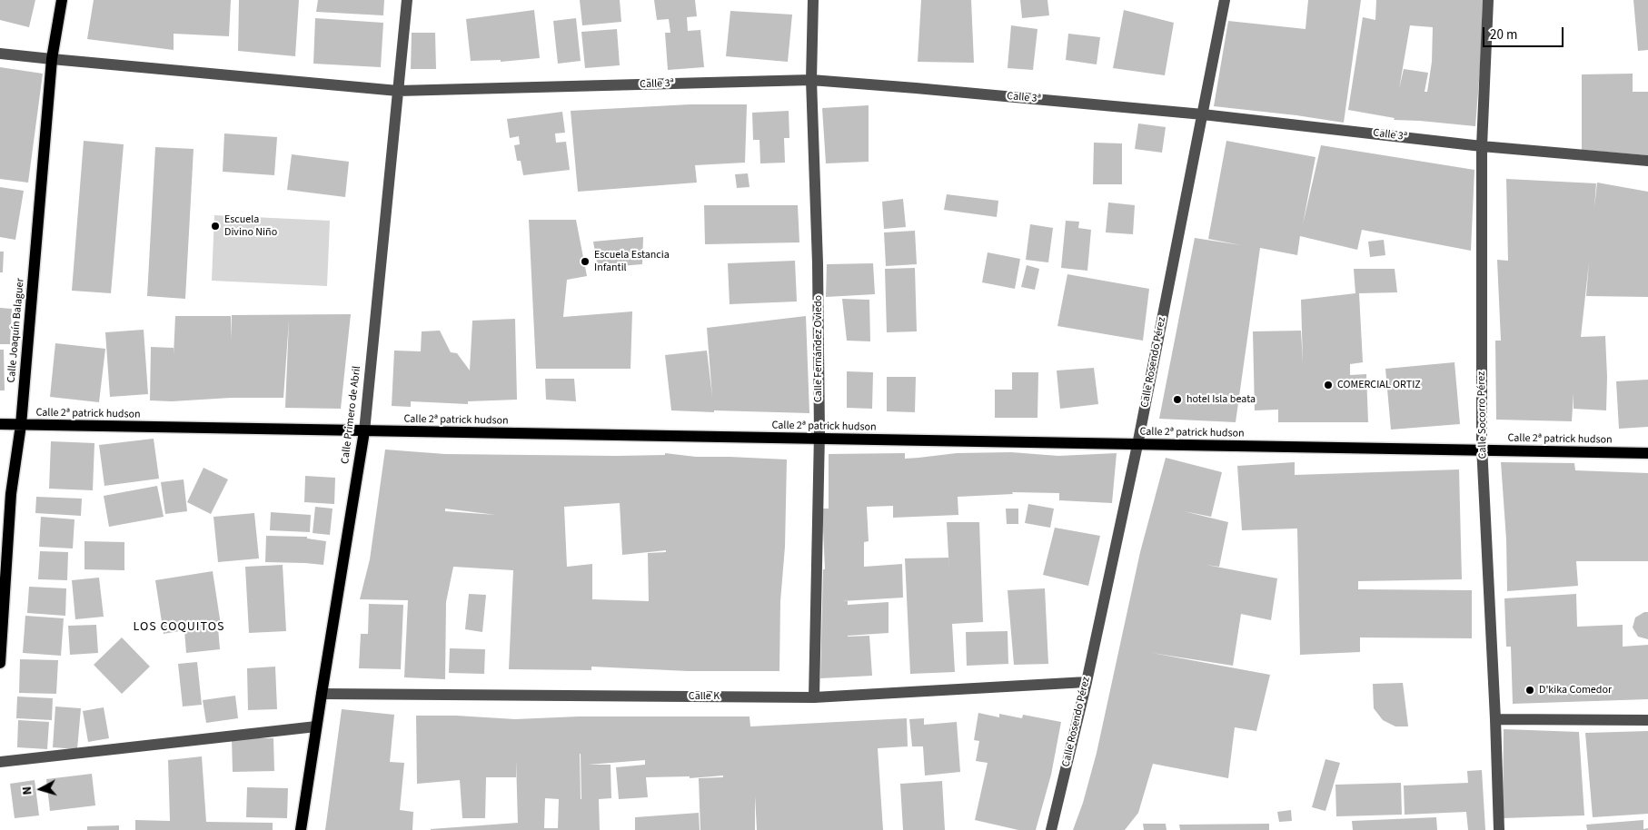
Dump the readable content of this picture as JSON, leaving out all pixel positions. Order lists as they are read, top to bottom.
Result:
{
  "streets": {
    "main road": ["Calle Joaquín Balaguer", "Calle 2ª patrick hudson", "Calle Primero de Abril"],
    "street": [
      "Calle 3ª",
      "Calle Fernández Oviedo",
      "Calle Rosendo Pérez",
      "Calle Socorro Pérez",
      "Calle K"
    ]
  },
  "crossings": [
    ["Calle 3ª", "Calle Joaquín Balaguer"],
    ["Calle 3ª", "Calle Fernández Oviedo"],
    ["Calle 3ª", "Calle Rosendo Pérez"],
    ["Calle 3ª", "Calle Primero de Abril"],
    ["Calle 3ª", "Calle Socorro Pérez"],
    ["Calle Joaquín Balaguer", "Calle 2ª patrick hudson"],
    ["Calle Fernández Oviedo", "Calle 2ª patrick hudson"],
    ["Calle Fernández Oviedo", "Calle K"],
    ["Calle Rosendo Pérez", "Calle 2ª patrick hudson"],
    ["Calle Rosendo Pérez", "Calle K"],
    ["Calle 2ª patrick hudson", "Calle Primero de Abril"],
    ["Calle 2ª patrick hudson", "Calle Socorro Pérez"],
    ["Calle Primero de Abril", "Calle K"]
  ],
  "districts": ["LOS COQUITOS"],
  "places": [
    "Escuela Divino Niño",
    "Escuela Estancia Infantil",
    "COMERCIAL ORTIZ",
    "hotel Isla beata",
    "D'kika Comedor"
  ],
  "scale_bar": "20 m",
  "north": "left"
}
